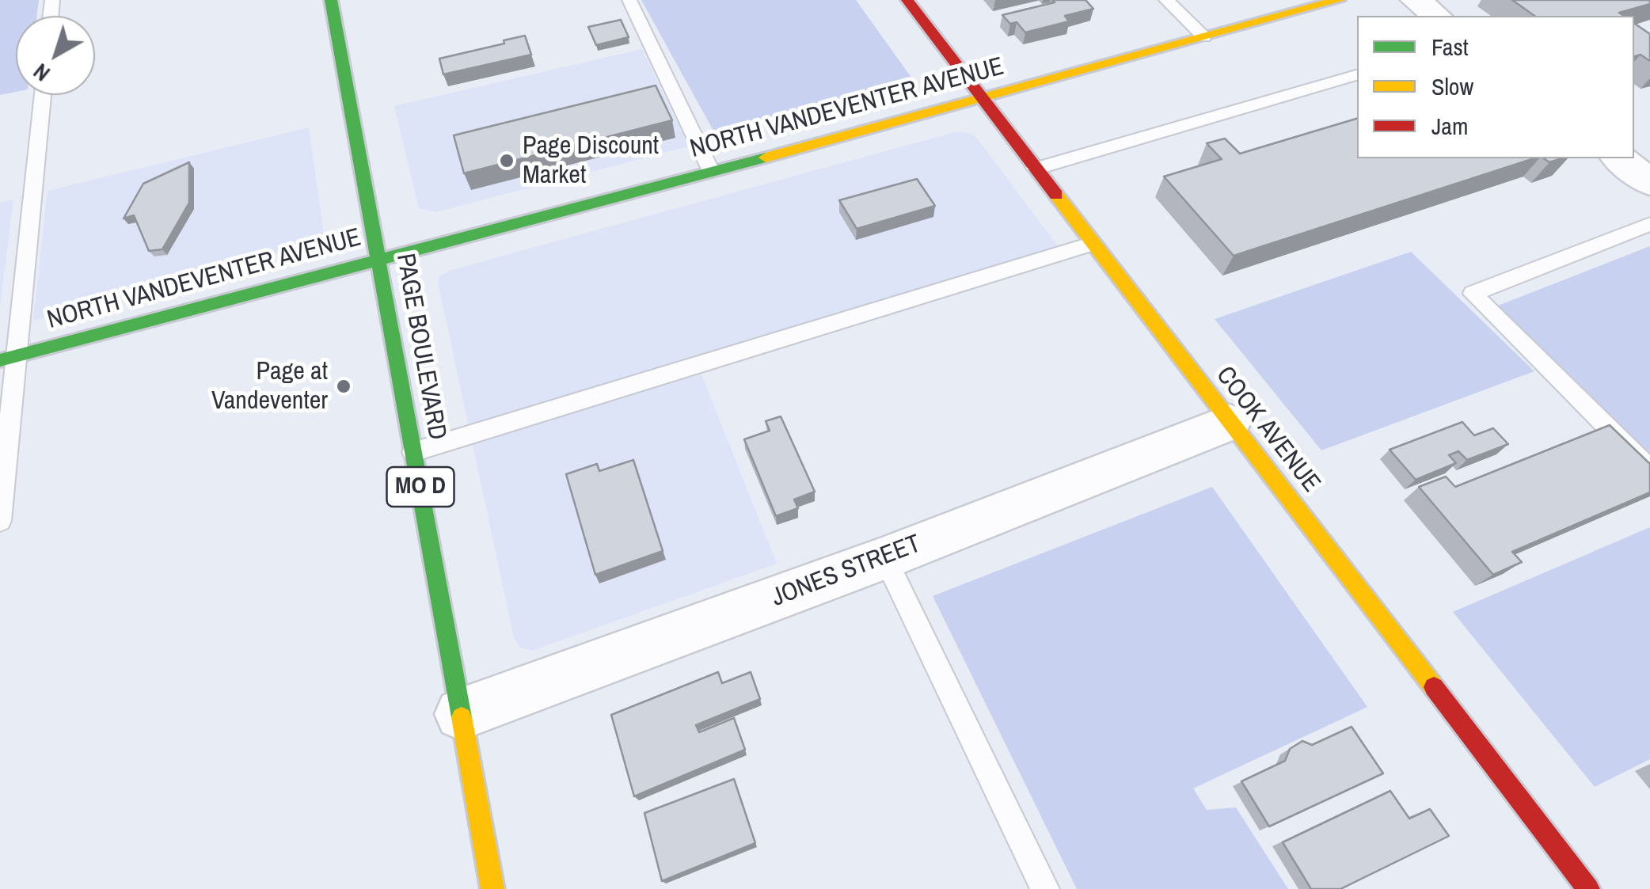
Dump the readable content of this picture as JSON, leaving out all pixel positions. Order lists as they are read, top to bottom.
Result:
{
  "streets": {
    "main road": [
      "NORTH VANDEVENTER AVENUE",
      "PAGE BOULEVARD",
      "COOK AVENUE",
      "MO D"
    ],
    "street": ["JONES STREET"]
  },
  "crossings": [
    ["NORTH VANDEVENTER AVENUE", "PAGE BOULEVARD"],
    ["NORTH VANDEVENTER AVENUE", "COOK AVENUE"],
    ["PAGE BOULEVARD", "JONES STREET"],
    ["COOK AVENUE", "JONES STREET"]
  ],
  "places": ["Page Discount Market", "Page at Vandeventer"],
  "legend": ["Fast", "Slow", "Jam"],
  "north": "bottom left"
}
